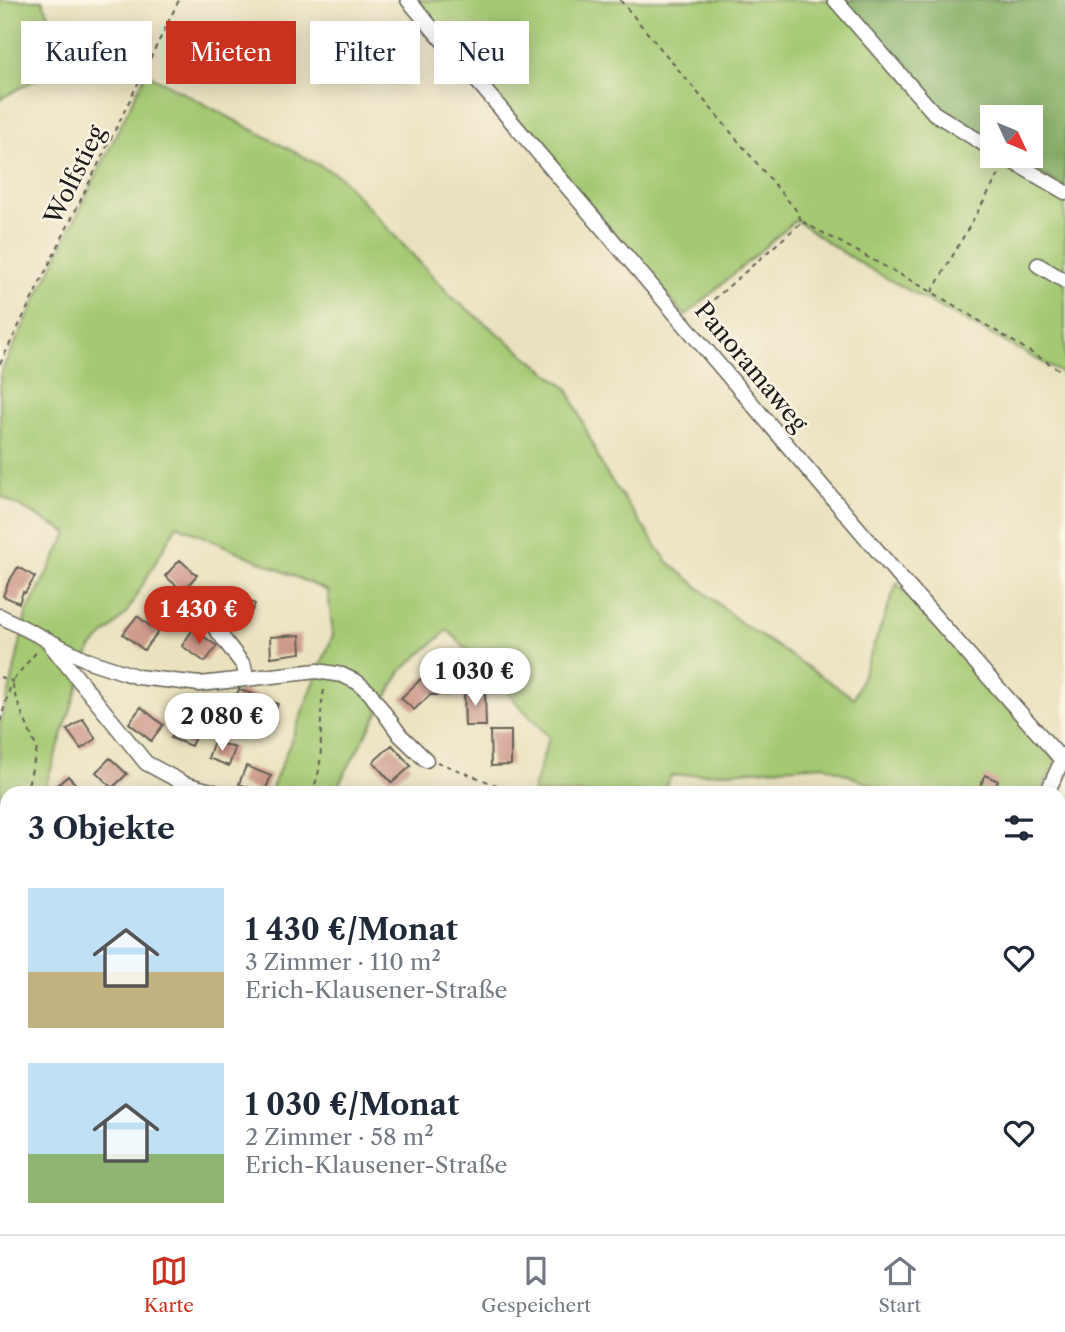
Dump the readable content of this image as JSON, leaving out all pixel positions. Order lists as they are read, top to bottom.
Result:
{
  "streets": {
    "street": ["Panoramaweg"],
    "path": ["Wolfstieg"]
  },
  "north": "bottom right",
  "page": {
    "chip": [
      "Kaufen",
      "Mieten",
      "Filter",
      "Neu"
    ],
    "price": ["1 430 €", "1 030 €", "2 080 €"],
    "heading": "3 Objekte",
    "list": [
      {
        "name": "1 430 €/Monat",
        "note": "3 Zimmer · 110 m² · Erich-Klausener-Straße"
      },
      {
        "name": "1 030 €/Monat",
        "note": "2 Zimmer · 58 m² · Erich-Klausener-Straße"
      }
    ],
    "tabs": ["Karte", "Gespeichert", "Start"]
  }
}
